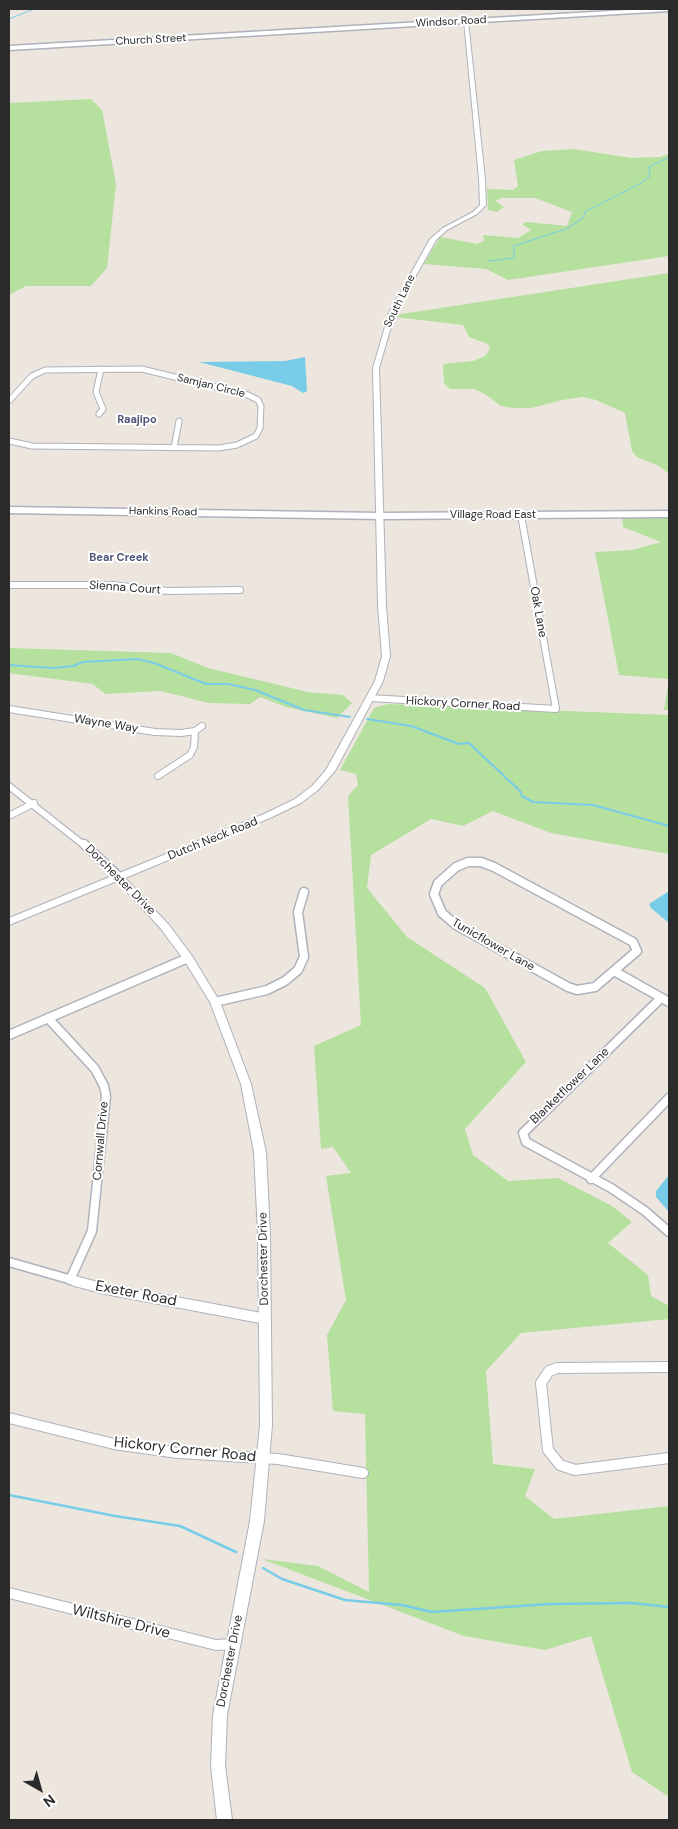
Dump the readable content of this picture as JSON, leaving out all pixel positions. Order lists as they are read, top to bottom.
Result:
{
  "streets": {
    "main road": [
      "Windsor Road",
      "Church Street",
      "Hankins Road",
      "Village Road East"
    ],
    "street": [
      "South Lane",
      "Samjan Circle",
      "Sienna Court",
      "Oak Lane",
      "Hickory Corner Road",
      "Wayne Way",
      "Dutch Neck Road",
      "Dorchester Drive",
      "Tunicflower Lane",
      "Blanketflower Lane",
      "Cornwall Drive",
      "Exeter Road",
      "Wiltshire Drive"
    ]
  },
  "crossings": [
    ["Windsor Road", "Church Street"],
    ["Windsor Road", "South Lane"],
    ["South Lane", "Village Road East"],
    ["South Lane", "Hickory Corner Road"],
    ["South Lane", "Dutch Neck Road"],
    ["Hankins Road", "Village Road East"],
    ["Village Road East", "Oak Lane"],
    ["Oak Lane", "Hickory Corner Road"],
    ["Hickory Corner Road", "Dutch Neck Road"],
    ["Hickory Corner Road", "Dorchester Drive"],
    ["Dutch Neck Road", "Dorchester Drive"],
    ["Dorchester Drive", "Exeter Road"],
    ["Dorchester Drive", "Wiltshire Drive"],
    ["Cornwall Drive", "Exeter Road"]
  ],
  "districts": ["Raajipo", "Bear Creek"],
  "north": "bottom right"
}
